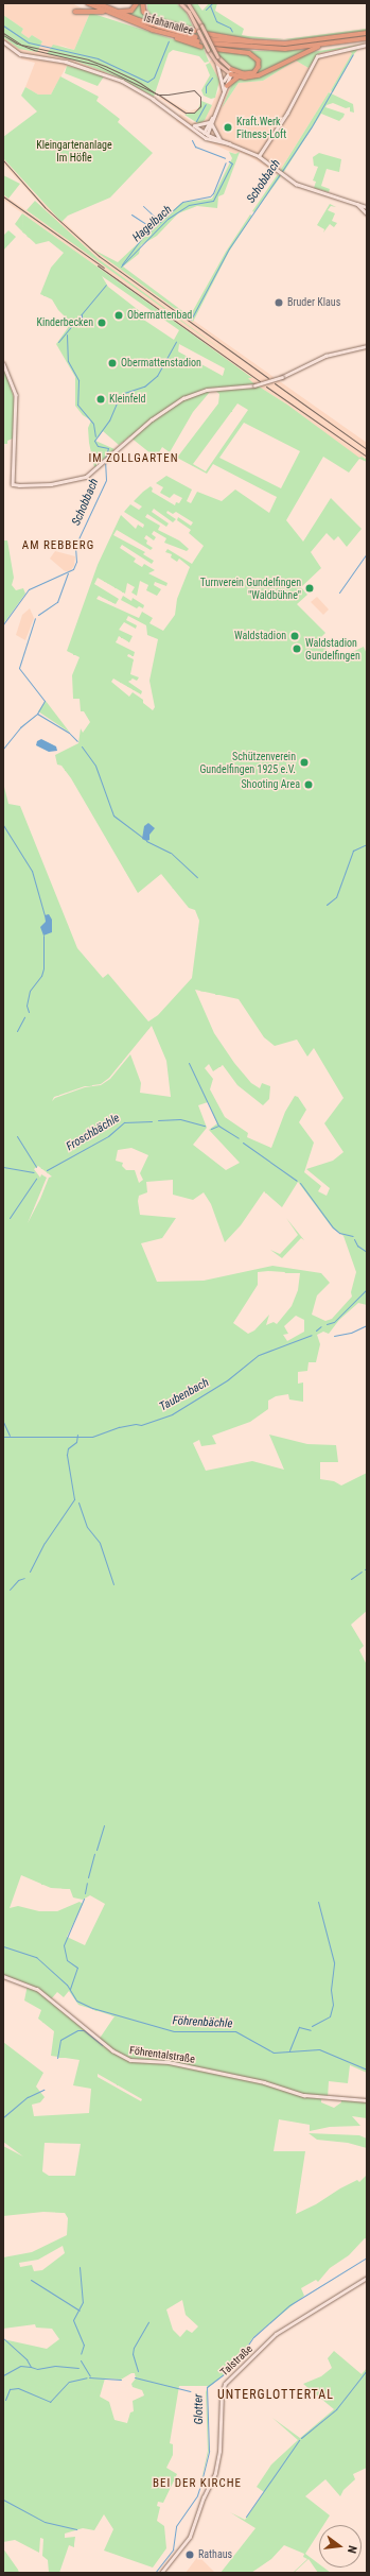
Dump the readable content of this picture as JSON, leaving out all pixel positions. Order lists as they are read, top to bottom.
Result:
{
  "streets": {
    "highway": ["Isfahanallee"],
    "street": ["Föhrentalstraße", "Talstraße"]
  },
  "districts": [
    "IM ZOLLGARTEN",
    "AM REBBERG",
    "UNTERGLOTTERTAL",
    "BEI DER KIRCHE"
  ],
  "water": [
    "Schobbach",
    "Hagelbach",
    "Froschbächle",
    "Taubenbach",
    "Föhrenbächle",
    "Glotter"
  ],
  "parks": ["Kleingartenanlage Im Höfle"],
  "places": [
    "Kraft.Werk Fitness-Loft",
    "Bruder Klaus",
    "Obermattenbad",
    "Kinderbecken",
    "Obermattenstadion",
    "Kleinfeld",
    "Turnverein Gundelfingen \"Waldbühne\"",
    "Waldstadion",
    "Waldstadion Gundelfingen",
    "Schützenverein Gundelfingen 1925 e.V.",
    "Shooting Area",
    "Rathaus"
  ],
  "north": "right"
}
